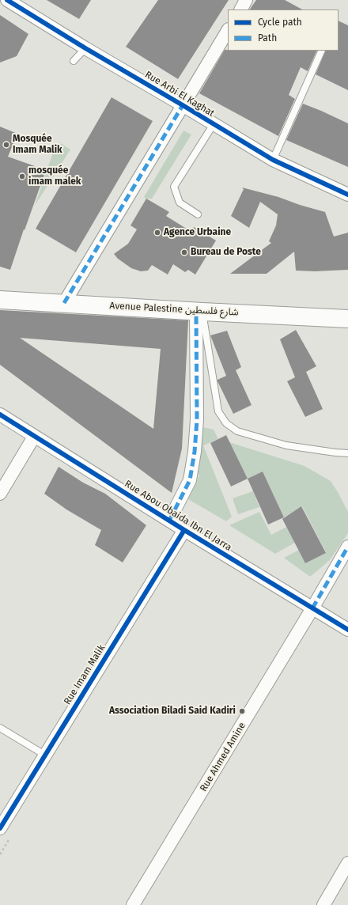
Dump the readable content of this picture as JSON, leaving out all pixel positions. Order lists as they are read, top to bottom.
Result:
{
  "streets": {
    "street": [
      "Rue Arbi El Kaghat",
      "Avenue Palestine شارع فلسطين",
      "Rue Abou Obaida Ibn El Jarra",
      "Rue Imam Malik",
      "Rue Ahmed Amine"
    ]
  },
  "crossings": [
    ["Rue Abou Obaida Ibn El Jarra", "Rue Imam Malik"],
    ["Rue Abou Obaida Ibn El Jarra", "Rue Ahmed Amine"]
  ],
  "places": [
    "Mosquée Imam Malik",
    "mosquée imam malek",
    "Agence Urbaine",
    "Bureau de Poste",
    "Association Biladi Said Kadiri"
  ],
  "legend": ["Cycle path", "Path"]
}
